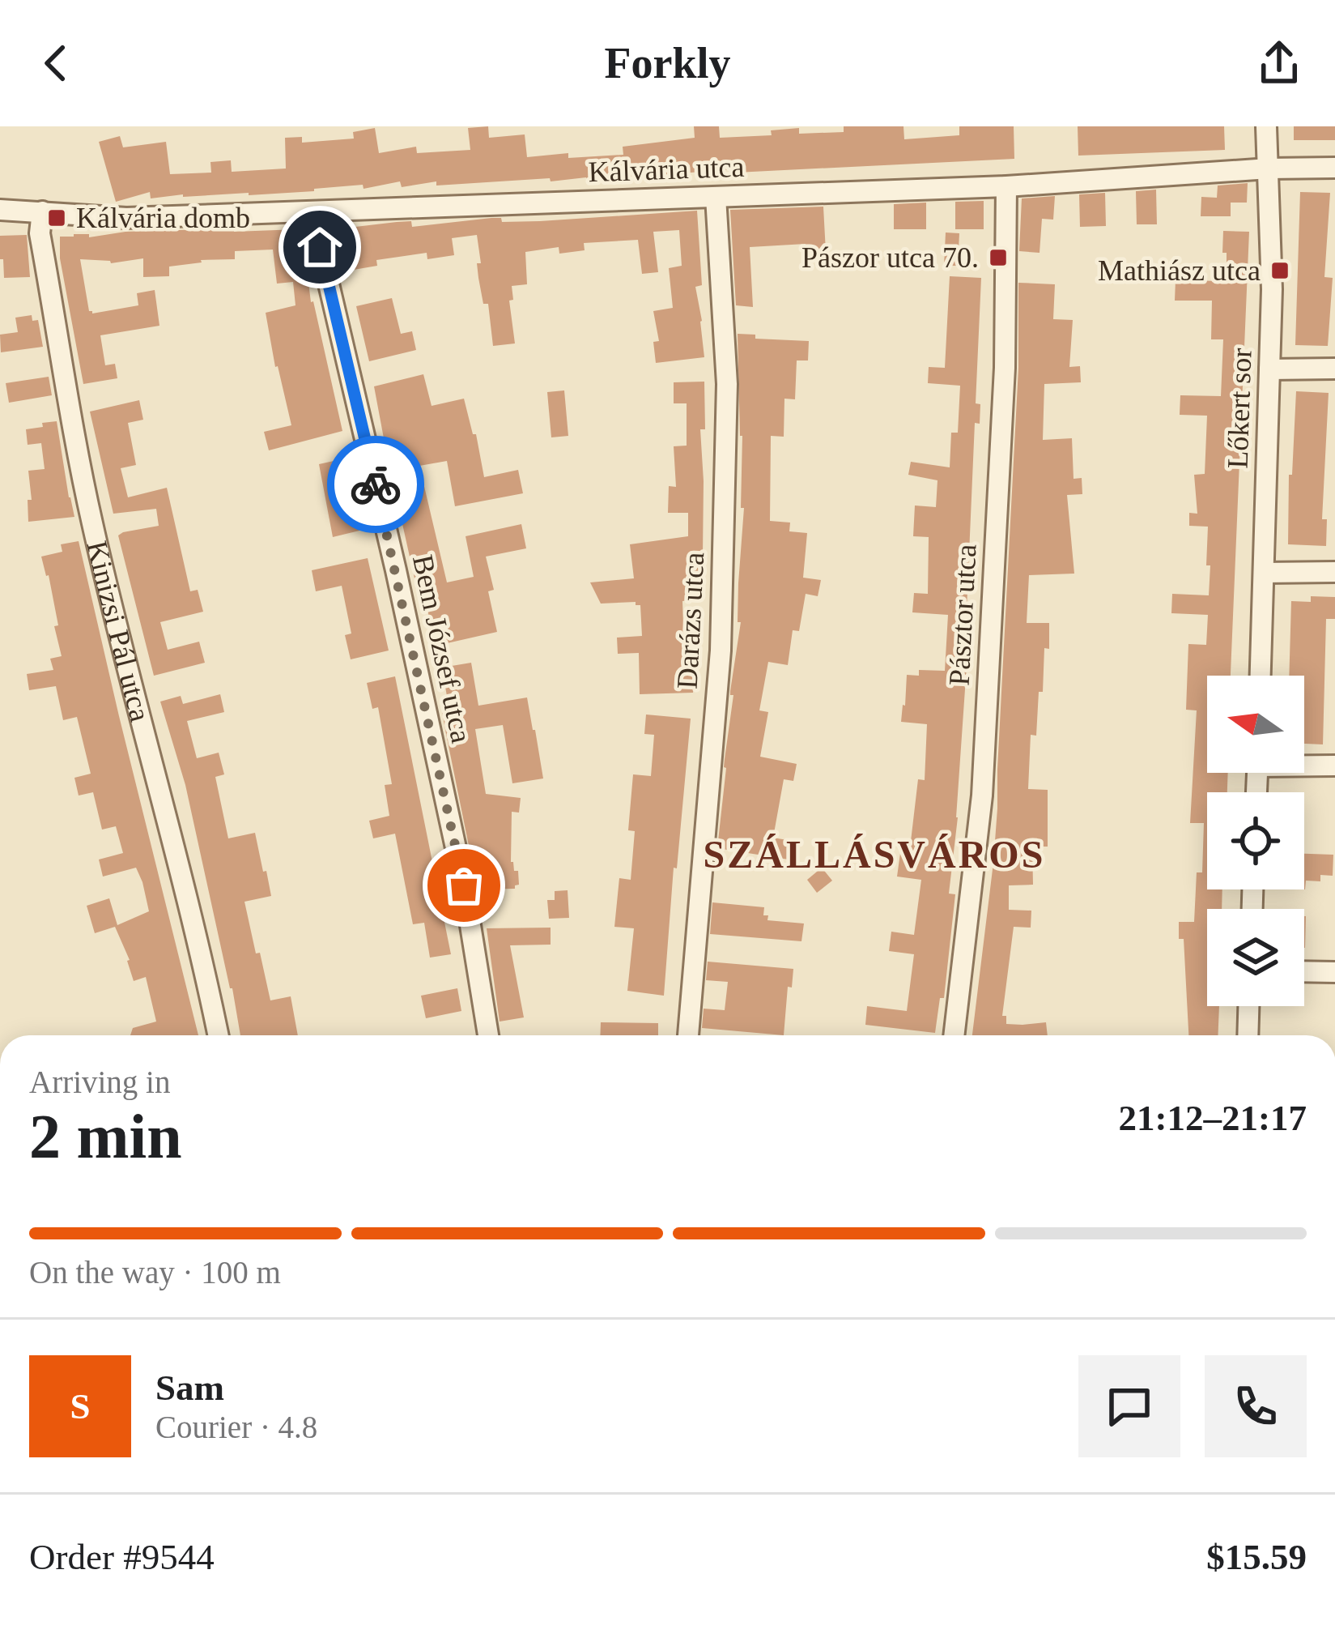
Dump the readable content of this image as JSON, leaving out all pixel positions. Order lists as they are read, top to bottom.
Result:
{
  "streets": {
    "street": [
      "Kálvária utca",
      "Lőkert sor",
      "Pásztor utca",
      "Darázs utca",
      "Kinizsi Pál utca",
      "Bem József utca"
    ]
  },
  "crossings": [
    ["Kálvária utca", "Lőkert sor"],
    ["Kálvária utca", "Pásztor utca"],
    ["Kálvária utca", "Darázs utca"],
    ["Kálvária utca", "Kinizsi Pál utca"],
    ["Kálvária utca", "Bem József utca"]
  ],
  "districts": ["SZÁLLÁSVÁROS"],
  "places": {
    "transit": ["Kálvária domb", "Pászor utca 70.", "Mathiász utca"]
  },
  "north": "left",
  "page": {
    "header": "Forkly",
    "heading": ["2 min", "Arriving in", "21:12–21:17"],
    "panel": [
      "Sam",
      "Courier · 4.8",
      "Order #9544",
      "$15.59"
    ],
    "bar": "On the way · 100 m",
    "round": "S"
  }
}
